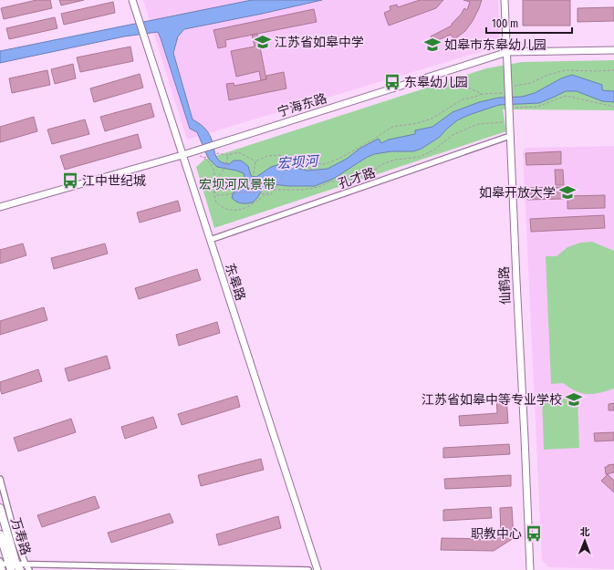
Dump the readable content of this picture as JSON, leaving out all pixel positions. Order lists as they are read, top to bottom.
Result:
{
  "streets": {
    "main road": ["万寿路"],
    "street": [
      "宁海东路",
      "孔才路",
      "东皋路",
      "仙鹤路"
    ]
  },
  "crossings": [
    ["宁海东路", "东皋路"],
    ["宁海东路", "仙鹤路"],
    ["孔才路", "东皋路"],
    ["孔才路", "仙鹤路"]
  ],
  "water": ["宏坝河"],
  "parks": ["宏坝河风景带"],
  "places": {
    "school or university": [
      "江苏省如皋中学",
      "如皋市东皋幼儿园",
      "如皋开放大学",
      "江苏省如皋中等专业学校"
    ],
    "bus stop": ["东皋幼儿园", "江中世纪城", "职教中心"]
  },
  "scale_bar": "100 m",
  "north": "top"
}
